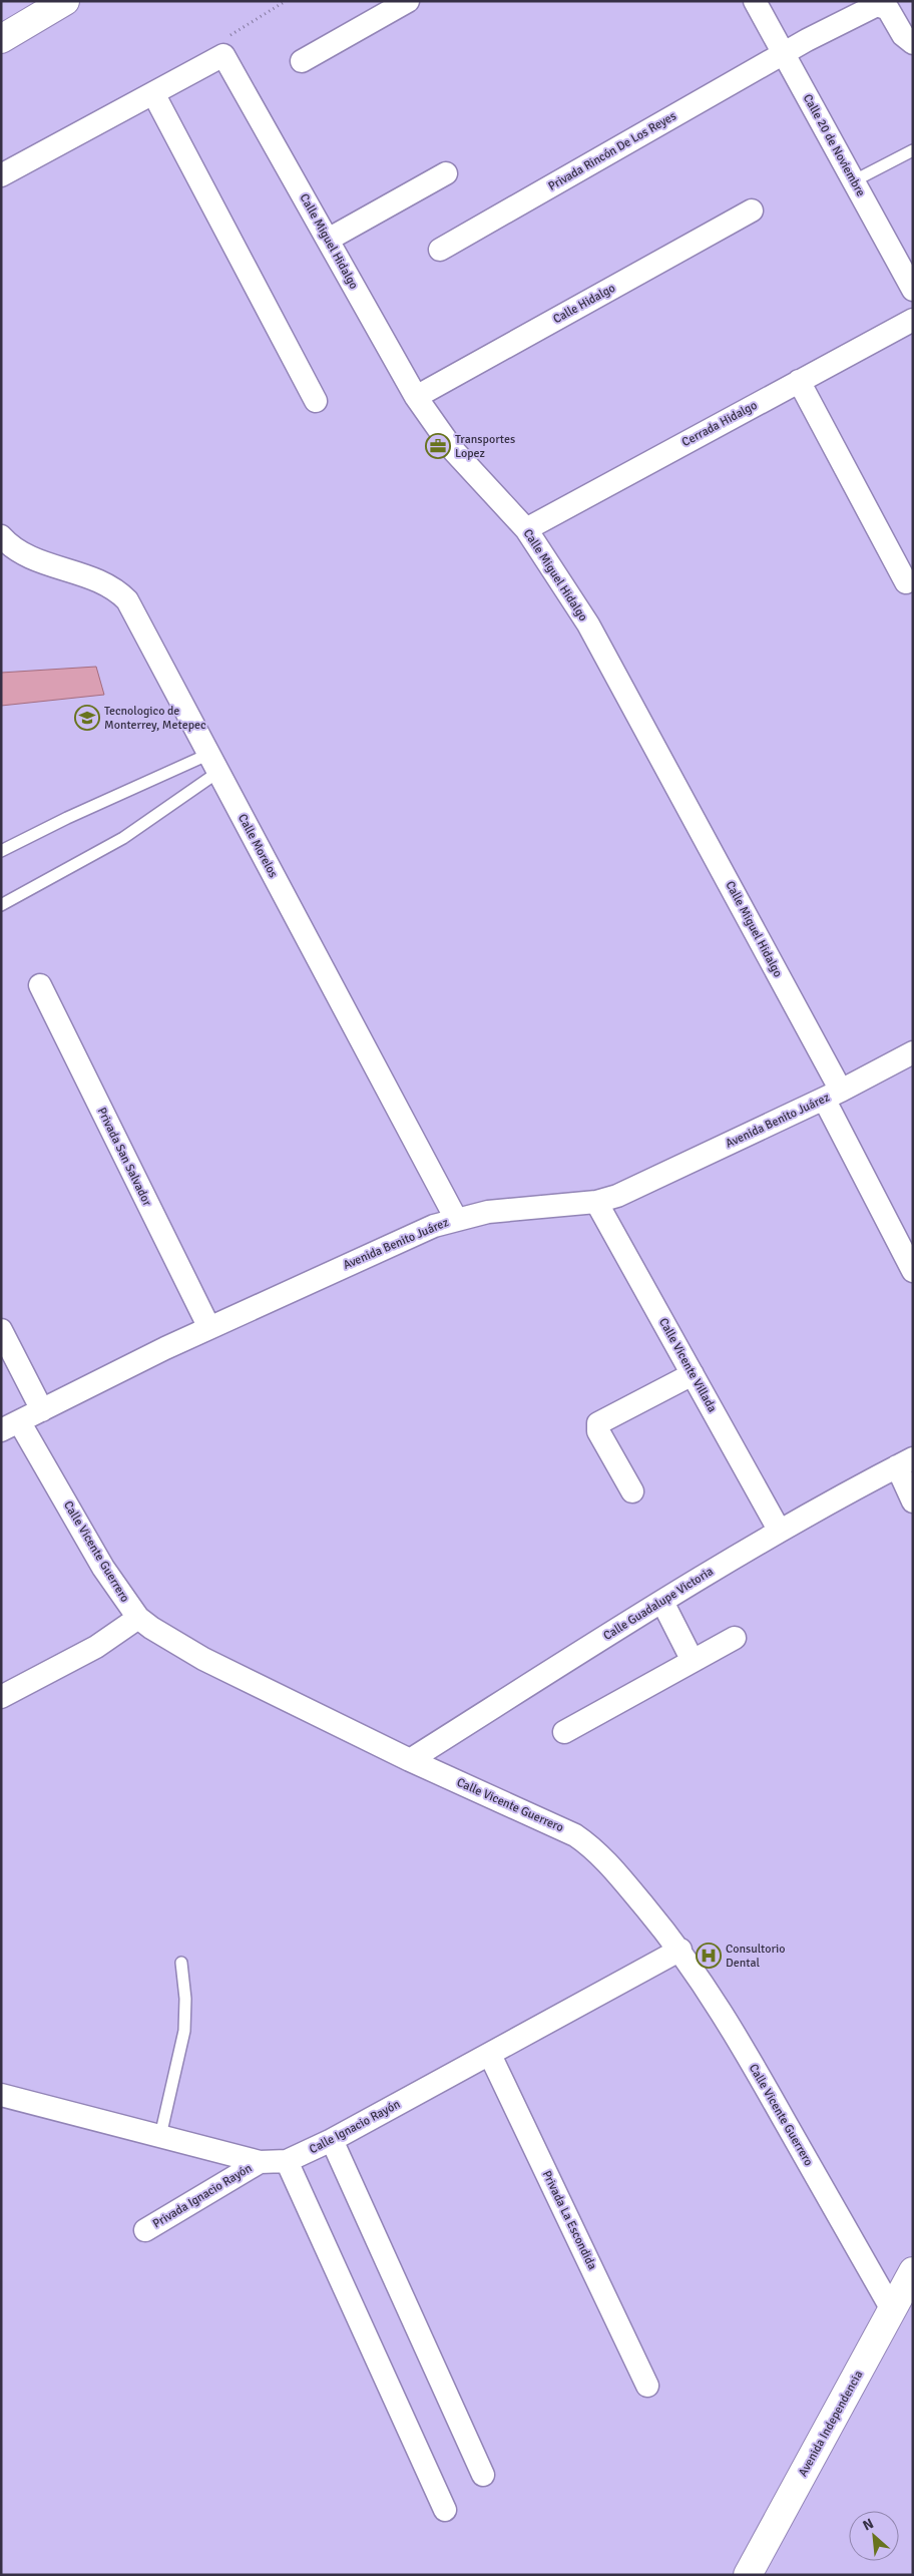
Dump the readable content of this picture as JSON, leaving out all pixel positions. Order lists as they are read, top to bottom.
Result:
{
  "streets": {
    "street": [
      "Calle 20 de Noviembre",
      "Privada Rincón De Los Reyes",
      "Calle Miguel Hidalgo",
      "Calle Hidalgo",
      "Cerrada Hidalgo",
      "Calle Morelos",
      "Avenida Benito Juárez",
      "Privada San Salvador",
      "Calle Vicente Villada",
      "Calle Vicente Guerrero",
      "Calle Guadalupe Victoria",
      "Calle Ignacio Rayón",
      "Privada Ignacio Rayón",
      "Privada La Escondida",
      "Avenida Independencia"
    ]
  },
  "crossings": [
    ["Calle 20 de Noviembre", "Privada Rincón De Los Reyes"],
    ["Calle Miguel Hidalgo", "Calle Hidalgo"],
    ["Calle Miguel Hidalgo", "Cerrada Hidalgo"],
    ["Calle Miguel Hidalgo", "Avenida Benito Juárez"],
    ["Calle Morelos", "Avenida Benito Juárez"],
    ["Avenida Benito Juárez", "Privada San Salvador"],
    ["Avenida Benito Juárez", "Calle Vicente Villada"],
    ["Avenida Benito Juárez", "Calle Vicente Guerrero"],
    ["Calle Vicente Villada", "Calle Guadalupe Victoria"],
    ["Calle Vicente Guerrero", "Calle Guadalupe Victoria"],
    ["Calle Vicente Guerrero", "Calle Ignacio Rayón"],
    ["Calle Vicente Guerrero", "Avenida Independencia"],
    ["Calle Ignacio Rayón", "Privada Ignacio Rayón"],
    ["Calle Ignacio Rayón", "Privada La Escondida"]
  ],
  "places": {
    "office": ["Transportes Lopez"],
    "school or university": ["Tecnologico de Monterrey, Metepec"],
    "hospital": ["Consultorio Dental"]
  },
  "north": "top left"
}
